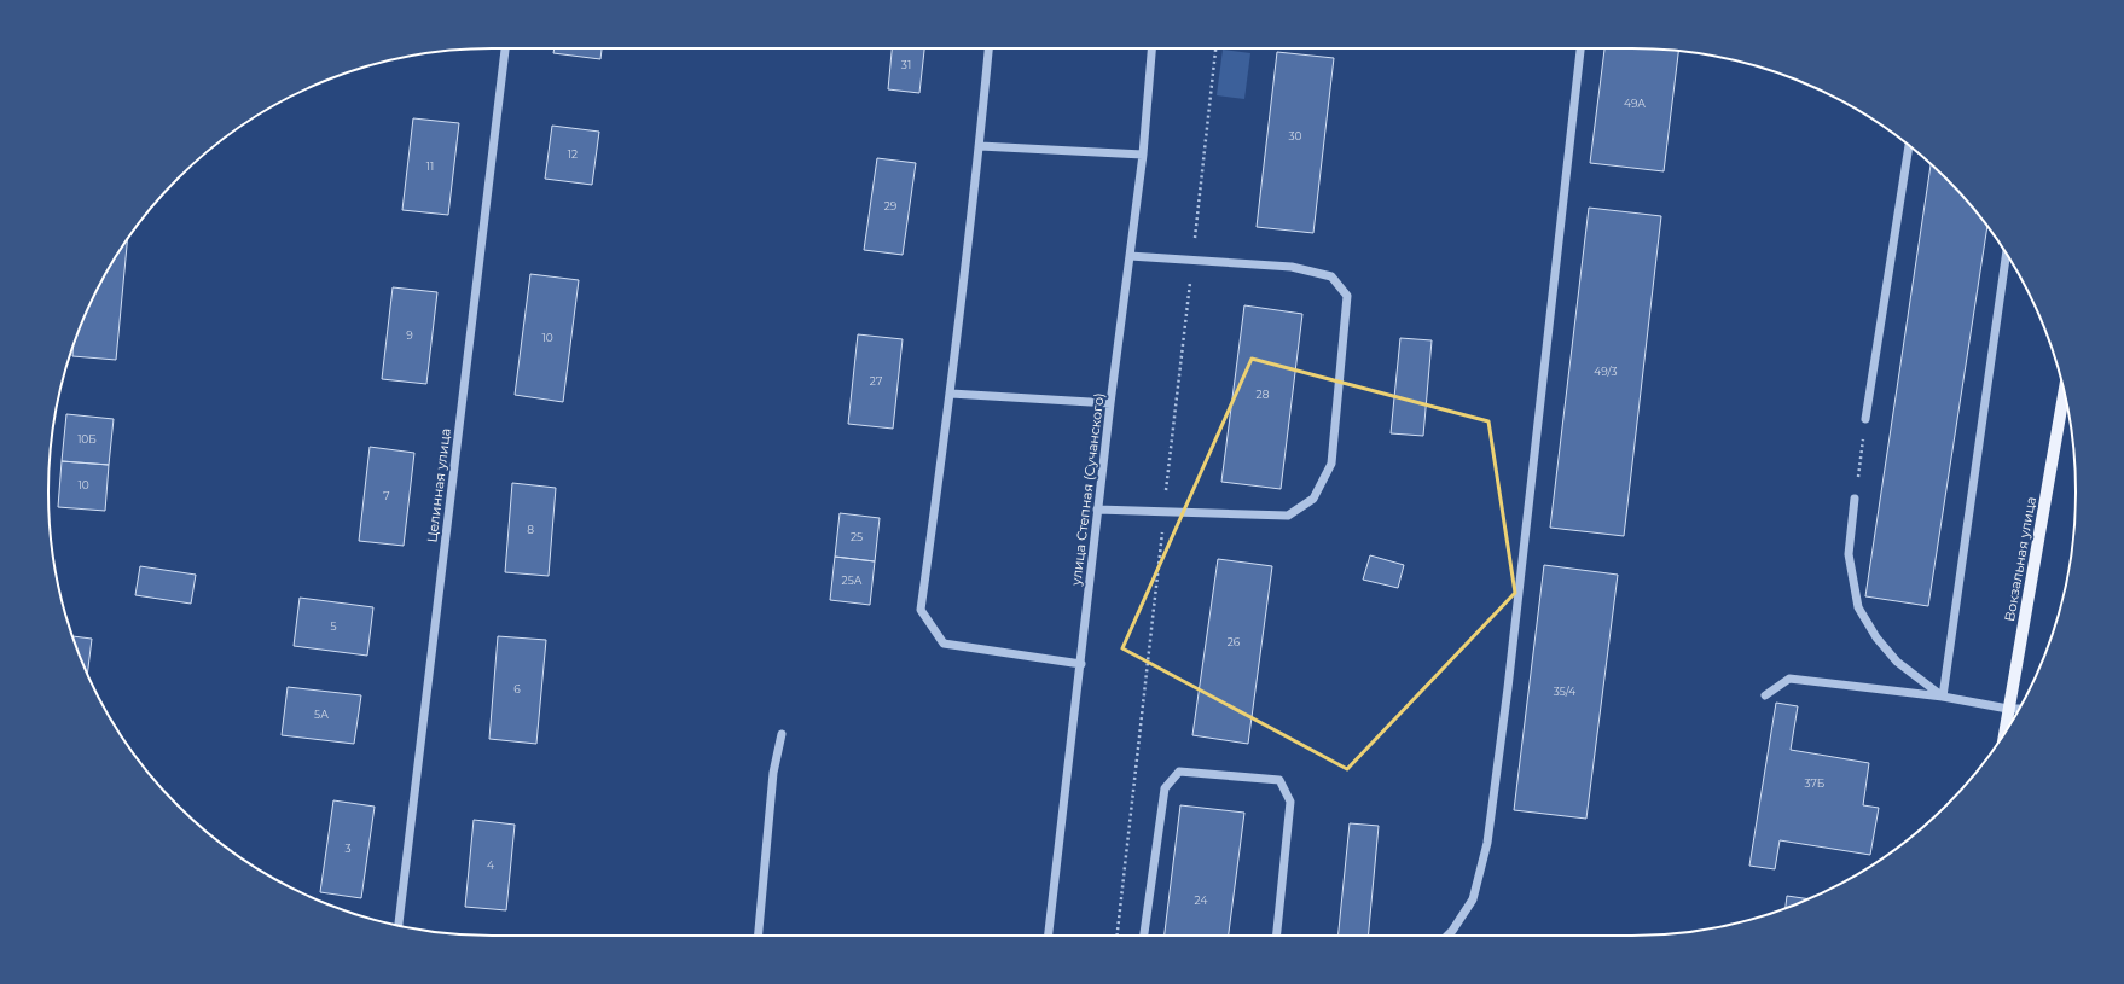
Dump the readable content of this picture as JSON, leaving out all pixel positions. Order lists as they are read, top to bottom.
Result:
{
  "streets": {
    "main road": ["Вокзальная улица"],
    "street": ["Целинная улица", "улица Степная (Сучанского)"]
  },
  "house_numbers": [
    "31",
    "49А",
    "30",
    "12",
    "11",
    "29",
    "9",
    "10",
    "49/3",
    "27",
    "28",
    "10Б",
    "10",
    "7",
    "8",
    "25",
    "25А",
    "5",
    "26",
    "6",
    "35/4",
    "5А",
    "37Б",
    "3",
    "4",
    "24"
  ]
}
